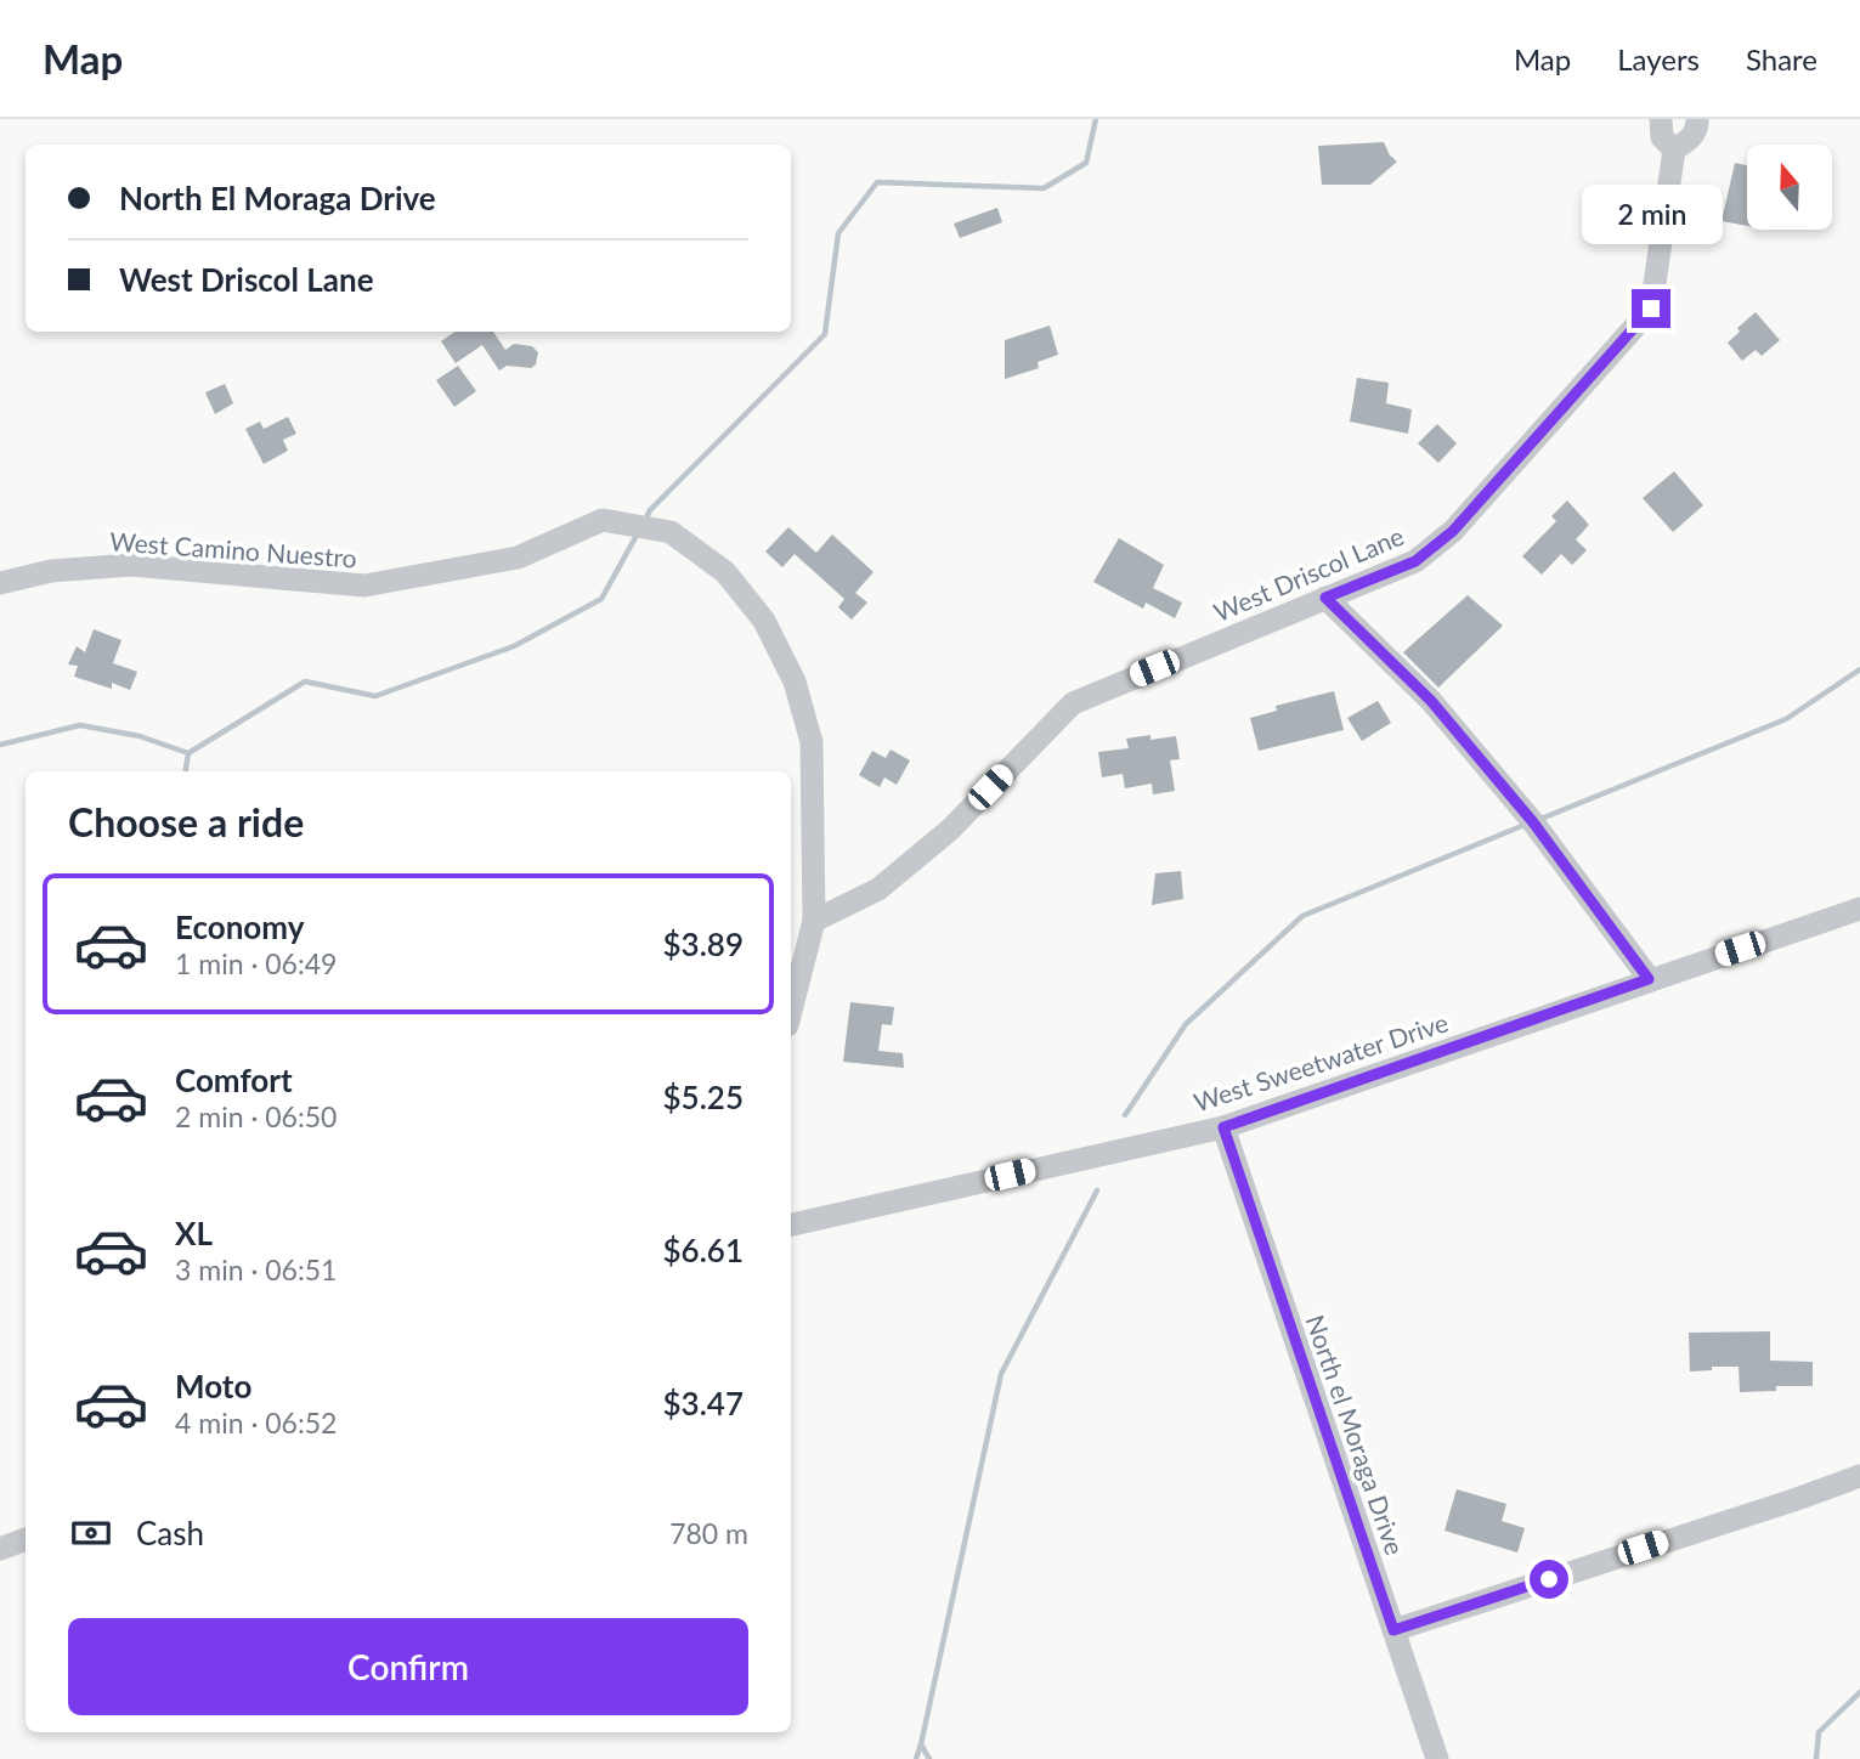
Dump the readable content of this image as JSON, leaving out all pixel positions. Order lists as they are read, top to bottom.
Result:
{
  "streets": {
    "street": [
      "West Camino Nuestro",
      "West Driscol Lane",
      "West Sweetwater Drive",
      "North el Moraga Drive"
    ]
  },
  "crossings": [
    ["West Camino Nuestro", "West Driscol Lane"],
    ["West Sweetwater Drive", "North el Moraga Drive"]
  ],
  "north": "top",
  "page": {
    "header": "Map",
    "nav": ["Map", "Layers", "Share"],
    "banner": ["North El Moraga Drive", "West Driscol Lane"],
    "bubble": "2 min",
    "heading": "Choose a ride",
    "list": [
      {
        "name": "Economy",
        "note": "1 min · 06:49",
        "value": "$3.89"
      },
      {
        "name": "Comfort",
        "note": "2 min · 06:50",
        "value": "$5.25"
      },
      {
        "name": "XL",
        "note": "3 min · 06:51",
        "value": "$6.61"
      },
      {
        "name": "Moto",
        "note": "4 min · 06:52",
        "value": "$3.47"
      }
    ],
    "pay": ["Cash", "780 m"],
    "buttons": "Confirm"
  }
}
